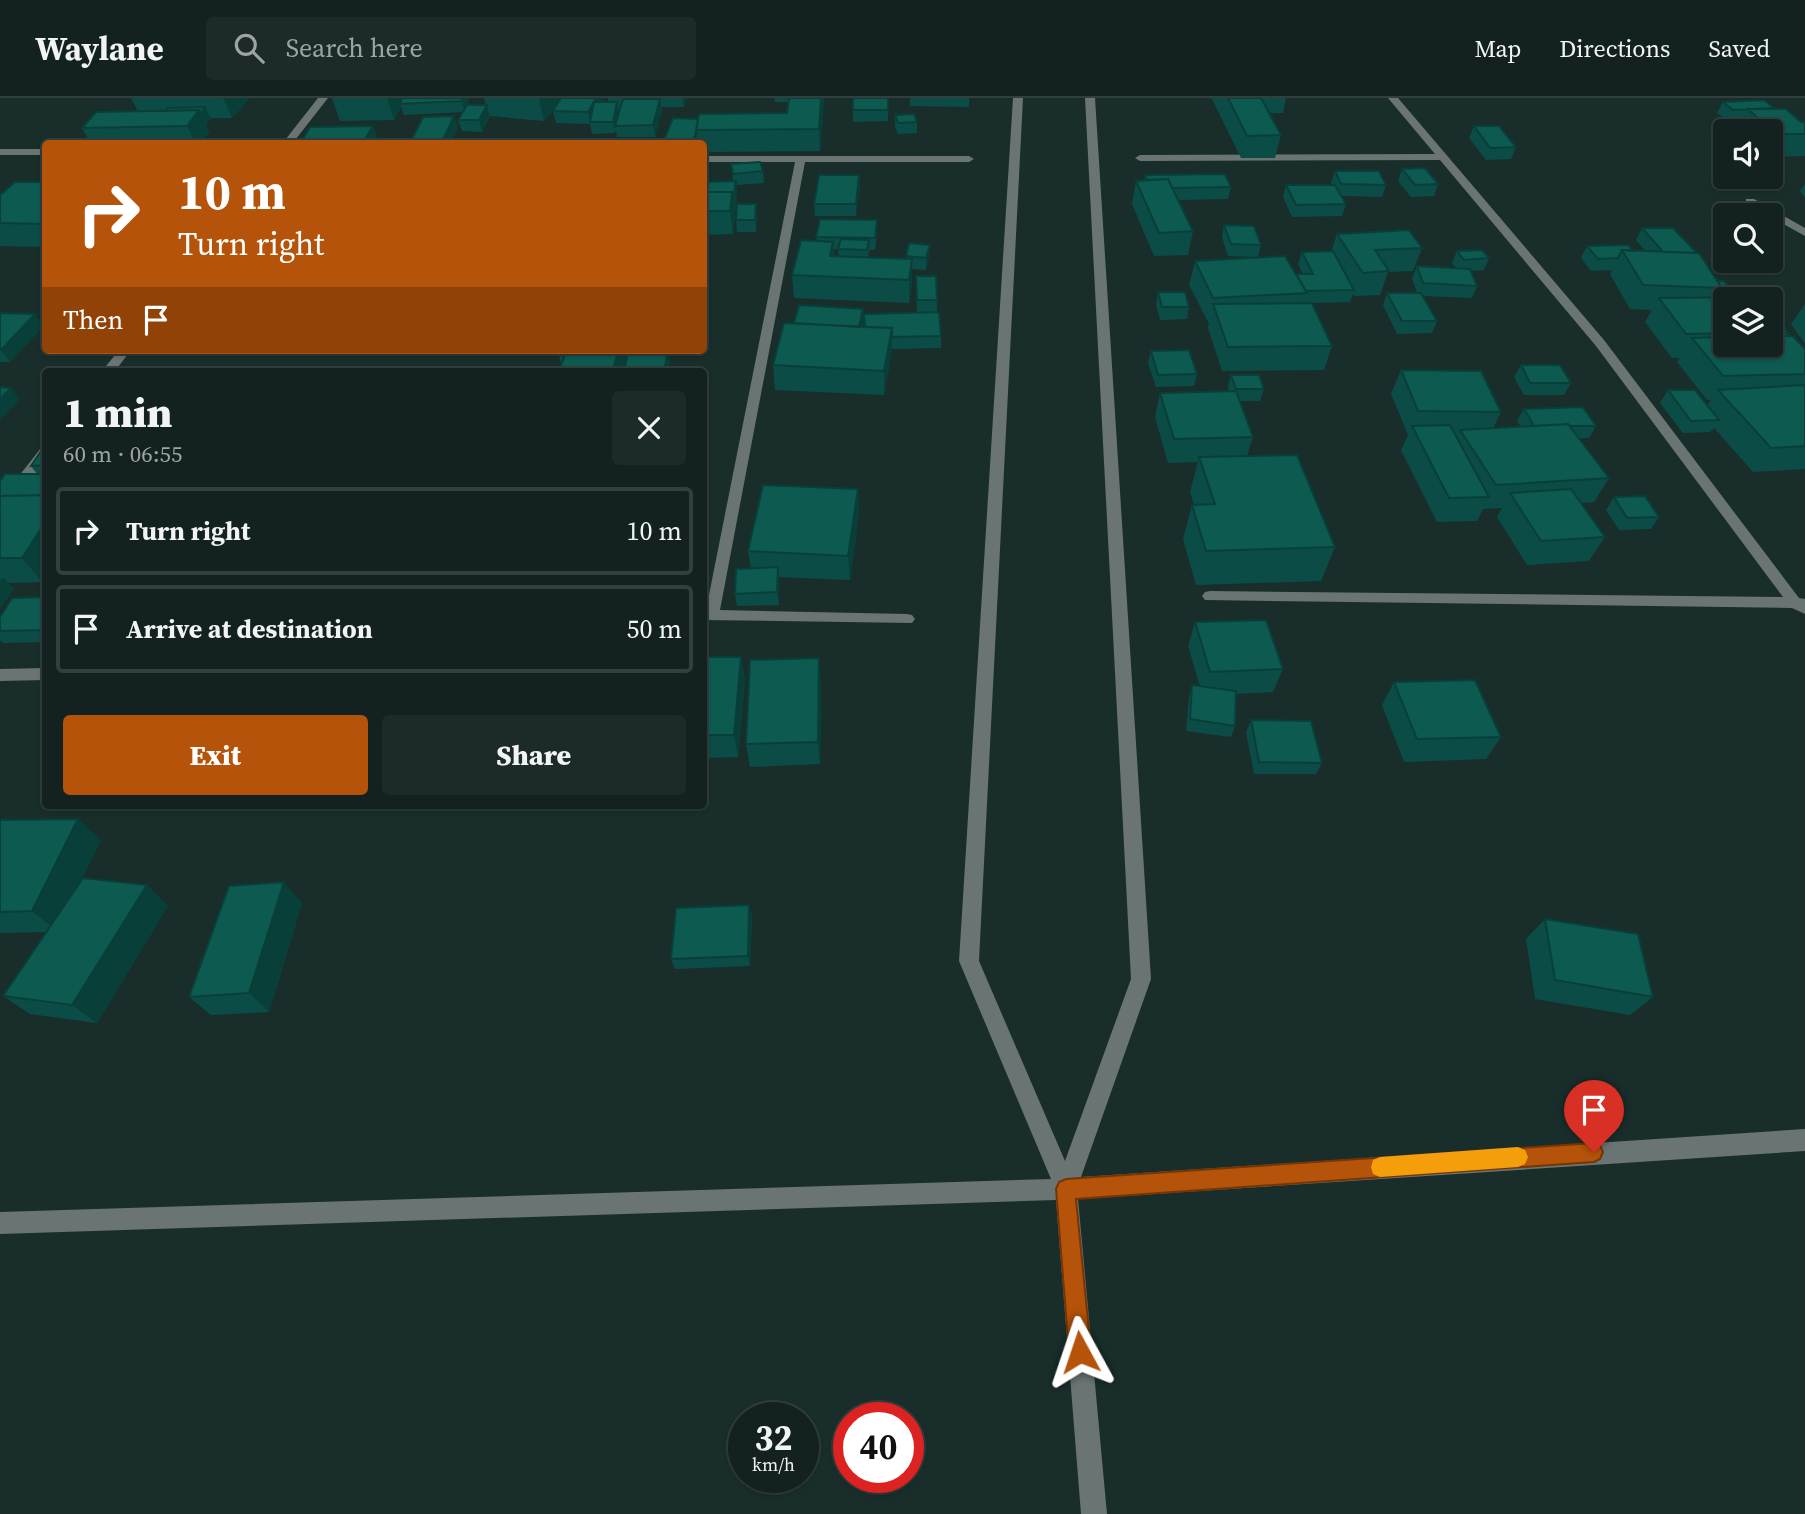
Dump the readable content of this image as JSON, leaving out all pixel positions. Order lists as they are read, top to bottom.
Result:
{
  "page": {
    "header": "Waylane",
    "search": "Search here",
    "nav": ["Map", "Directions", "Saved"],
    "turn": ["10 m", "Turn right"],
    "then": "Then",
    "heading": ["1 min", "60 m · 06:55"],
    "list": [
      {
        "name": "Turn right",
        "value": "10 m"
      },
      {
        "name": "Arrive at destination",
        "value": "50 m"
      }
    ],
    "buttons": ["Exit", "Share"],
    "speed": "32 km/h",
    "limit": "40"
  }
}
